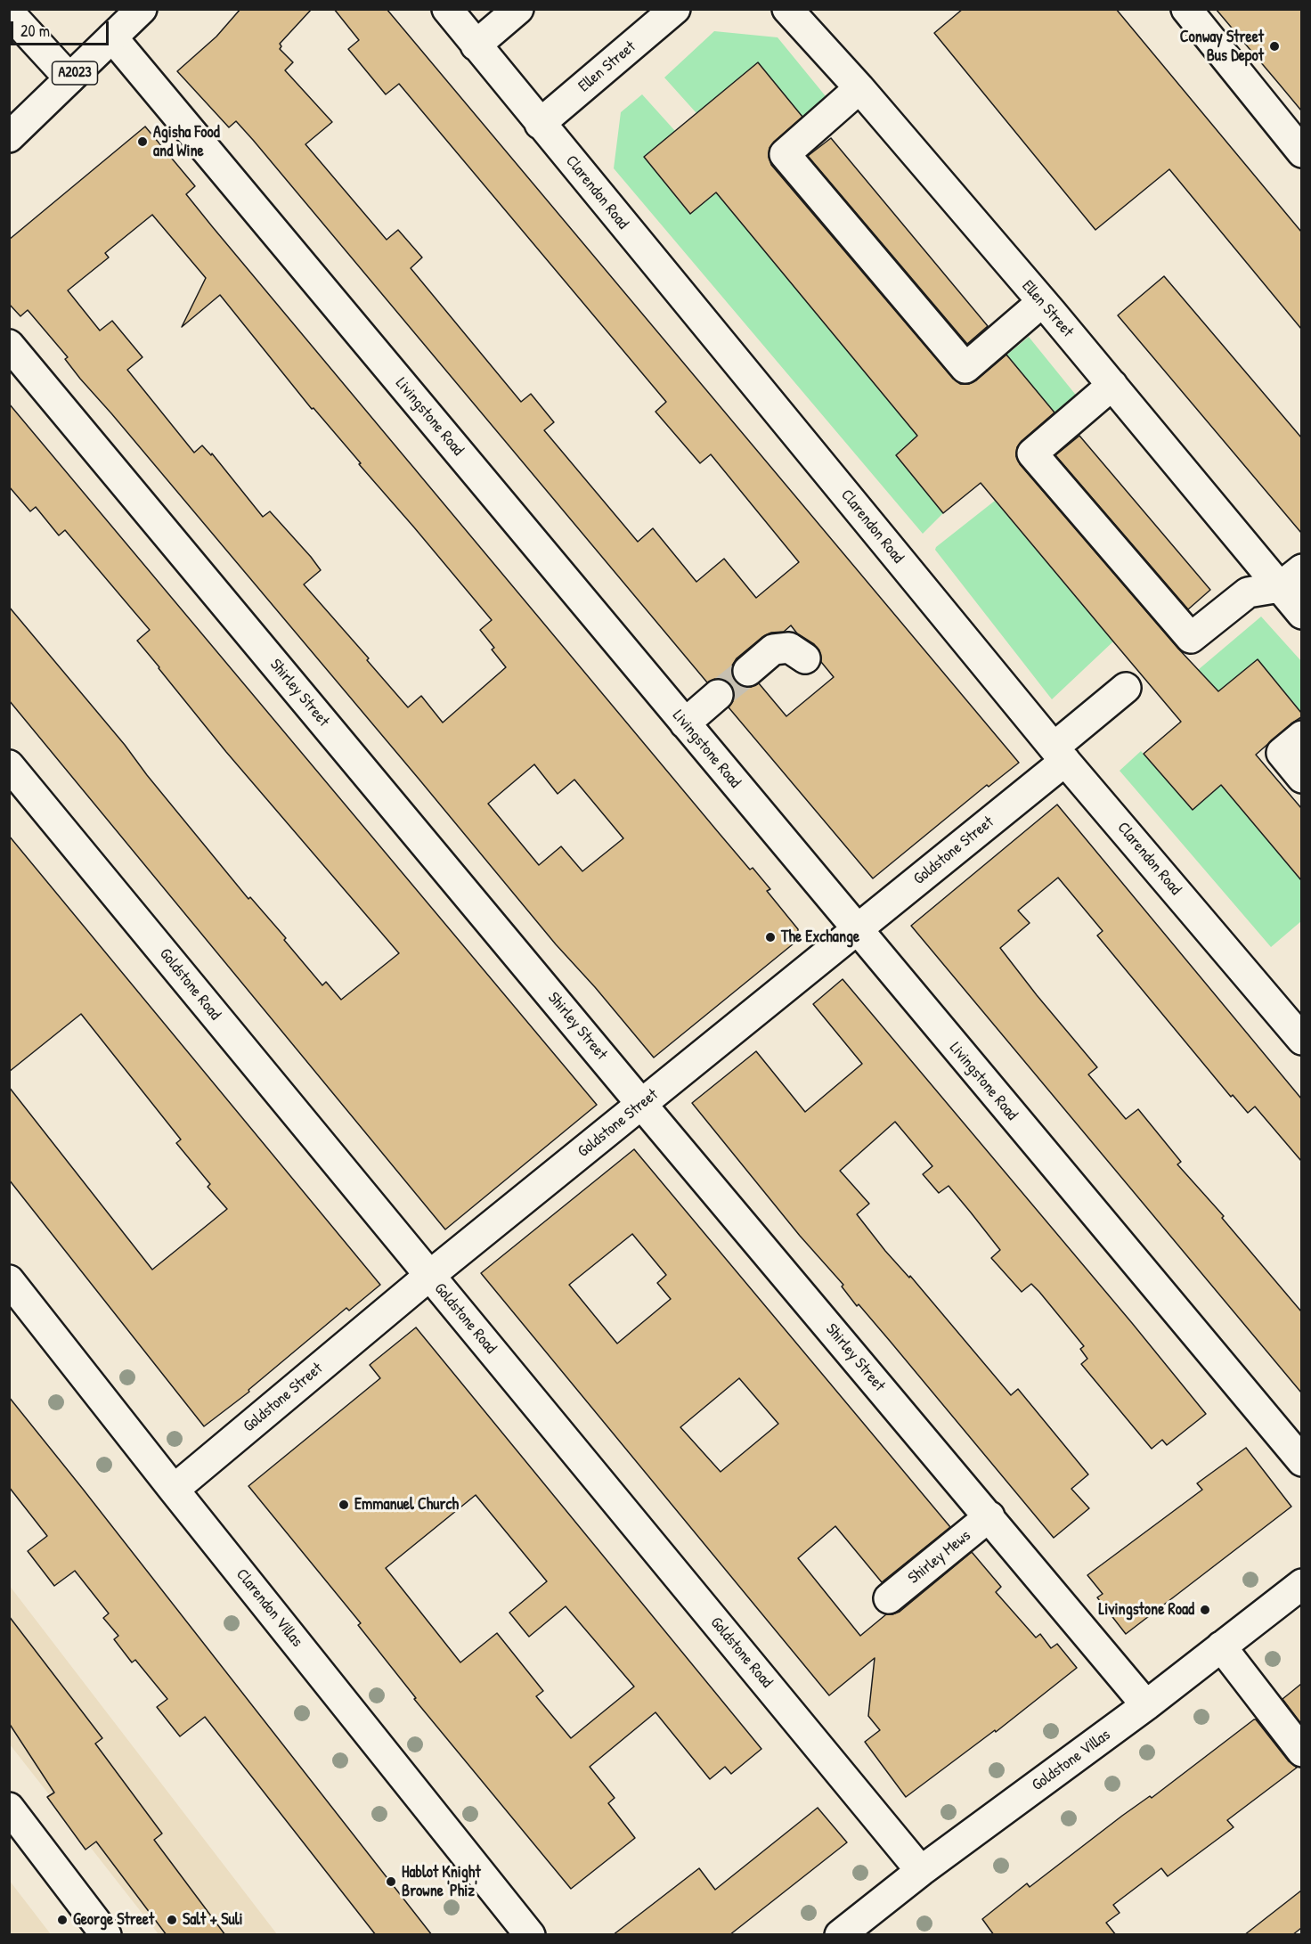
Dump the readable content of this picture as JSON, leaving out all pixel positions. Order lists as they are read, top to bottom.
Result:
{
  "streets": {
    "street": [
      "Ellen Street",
      "A2023",
      "Clarendon Road",
      "Livingstone Road",
      "Shirley Street",
      "Goldstone Street",
      "Goldstone Road",
      "Shirley Mews",
      "Clarendon Villas",
      "Goldstone Villas"
    ]
  },
  "crossings": [
    ["Ellen Street", "Clarendon Road"],
    ["A2023", "Livingstone Road"],
    ["Clarendon Road", "Goldstone Street"],
    ["Livingstone Road", "Goldstone Street"],
    ["Shirley Street", "Goldstone Street"],
    ["Shirley Street", "Shirley Mews"],
    ["Shirley Street", "Goldstone Villas"],
    ["Goldstone Street", "Goldstone Road"],
    ["Goldstone Street", "Clarendon Villas"],
    ["Goldstone Road", "Goldstone Villas"]
  ],
  "places": [
    "Conway Street Bus Depot",
    "Agisha Food and Wine",
    "The Exchange",
    "Emmanuel Church",
    "Livingstone Road",
    "Hablot Knight Browne 'Phiz'",
    "George Street",
    "Salt + Suli"
  ],
  "scale_bar": "20 m"
}
